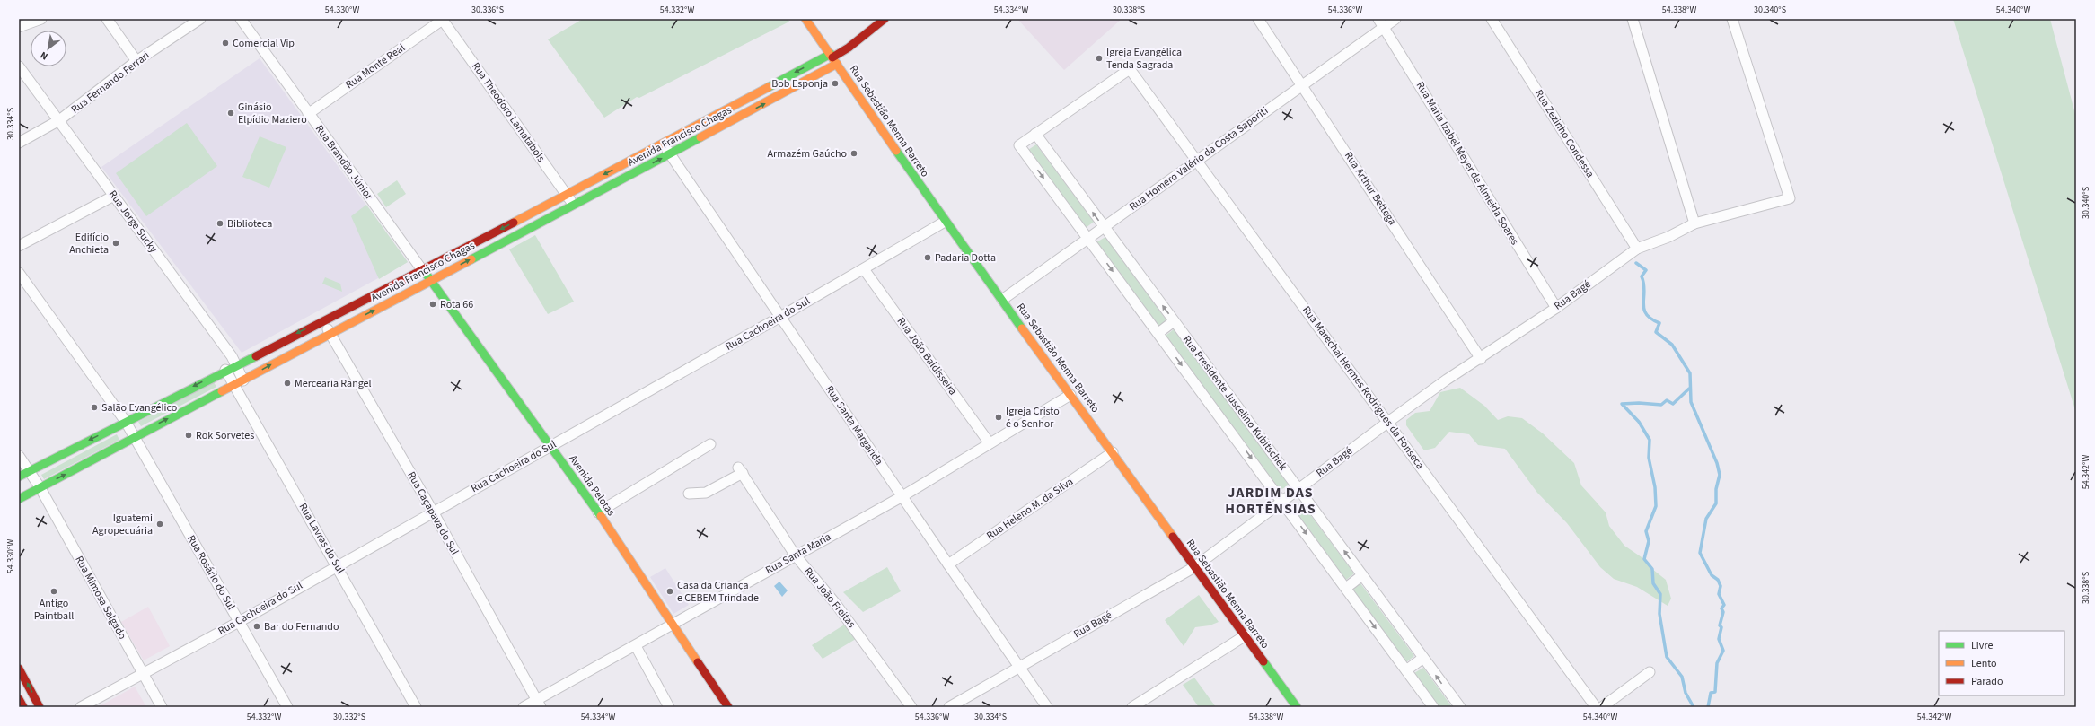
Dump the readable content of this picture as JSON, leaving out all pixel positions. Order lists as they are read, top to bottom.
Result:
{
  "streets": {
    "main road": ["Rua Sebastião Menna Barreto", "Avenida Francisco Chagas", "Avenida Pelotas"],
    "street": [
      "Rua Monte Real",
      "Rua Fernando Ferrari",
      "Rua Theodoro Lamatabois",
      "Rua Zezinho Condessa",
      "Rua Homero Valério da Costa Saporiti",
      "Rua Brandão Júnior",
      "Rua Maria Izabel Meyer de Almeida Soares",
      "Rua Arthur Bettega",
      "Rua Jorge Sucky",
      "Rua Bagé",
      "Rua Cachoeira do Sul",
      "Rua João Baldisseira",
      "Rua Marechal Hermes Rodrigues da Fonseca",
      "Rua Presidente Juscelino Kubitschek",
      "Rua Santa Margarida",
      "Rua Heleno M. da Silva",
      "Rua Caçapava do Sul",
      "Rua Lavras do Sul",
      "Rua Santa Maria",
      "Rua Rosário do Sul",
      "Rua Mimosa Salgado",
      "Rua João Freitas"
    ]
  },
  "crossings": [
    ["Rua Monte Real", "Rua Theodoro Lamatabois"],
    ["Rua Monte Real", "Rua Brandão Júnior"],
    ["Rua Fernando Ferrari", "Rua Jorge Sucky"],
    ["Rua Theodoro Lamatabois", "Avenida Francisco Chagas"],
    ["Rua Sebastião Menna Barreto", "Avenida Francisco Chagas"],
    ["Rua Sebastião Menna Barreto", "Rua Homero Valério da Costa Saporiti"],
    ["Rua Sebastião Menna Barreto", "Rua Bagé"],
    ["Rua Sebastião Menna Barreto", "Rua Cachoeira do Sul"],
    ["Rua Sebastião Menna Barreto", "Rua Heleno M. da Silva"],
    ["Rua Sebastião Menna Barreto", "Rua Santa Maria"],
    ["Rua Zezinho Condessa", "Rua Bagé"],
    ["Avenida Francisco Chagas", "Rua Brandão Júnior"],
    ["Avenida Francisco Chagas", "Rua Jorge Sucky"],
    ["Avenida Francisco Chagas", "Rua Santa Margarida"],
    ["Avenida Francisco Chagas", "Avenida Pelotas"],
    ["Avenida Francisco Chagas", "Rua Caçapava do Sul"],
    ["Avenida Francisco Chagas", "Rua Lavras do Sul"],
    ["Avenida Francisco Chagas", "Rua Rosário do Sul"],
    ["Avenida Francisco Chagas", "Rua Mimosa Salgado"],
    ["Rua Homero Valério da Costa Saporiti", "Rua Maria Izabel Meyer de Almeida Soares"],
    ["Rua Homero Valério da Costa Saporiti", "Rua Arthur Bettega"],
    ["Rua Homero Valério da Costa Saporiti", "Rua Marechal Hermes Rodrigues da Fonseca"],
    ["Rua Homero Valério da Costa Saporiti", "Rua Presidente Juscelino Kubitschek"],
    ["Rua Brandão Júnior", "Avenida Pelotas"],
    ["Rua Maria Izabel Meyer de Almeida Soares", "Rua Bagé"],
    ["Rua Arthur Bettega", "Rua Bagé"],
    ["Rua Jorge Sucky", "Rua Lavras do Sul"],
    ["Rua Bagé", "Rua Marechal Hermes Rodrigues da Fonseca"],
    ["Rua Bagé", "Rua Presidente Juscelino Kubitschek"],
    ["Rua Bagé", "Rua Santa Margarida"],
    ["Rua Cachoeira do Sul", "Rua João Baldisseira"],
    ["Rua Cachoeira do Sul", "Rua Santa Margarida"],
    ["Rua Cachoeira do Sul", "Avenida Pelotas"],
    ["Rua Cachoeira do Sul", "Rua Caçapava do Sul"],
    ["Rua Cachoeira do Sul", "Rua Lavras do Sul"],
    ["Rua Cachoeira do Sul", "Rua Rosário do Sul"],
    ["Rua Cachoeira do Sul", "Rua Mimosa Salgado"],
    ["Rua João Baldisseira", "Rua Santa Maria"],
    ["Rua Marechal Hermes Rodrigues da Fonseca", "Rua Presidente Juscelino Kubitschek"],
    ["Rua Santa Margarida", "Rua Heleno M. da Silva"],
    ["Rua Santa Margarida", "Rua Santa Maria"],
    ["Avenida Pelotas", "Rua Santa Maria"],
    ["Rua Caçapava do Sul", "Rua Santa Maria"],
    ["Rua Santa Maria", "Rua João Freitas"]
  ],
  "districts": ["JARDIM DAS HORTÊNSIAS"],
  "places": [
    "Comercial Vip",
    "Igreja Evangélica Tenda Sagrada",
    "Bob Esponja",
    "Ginásio Elpídio Maziero",
    "Armazém Gaúcho",
    "Biblioteca",
    "Edifício Anchieta",
    "Padaria Dotta",
    "Rota 66",
    "Mercearia Rangel",
    "Salão Evangélico",
    "Igreja Cristo é o Senhor",
    "Rok Sorvetes",
    "Iguatemi Agropecuária",
    "Antigo Paintball",
    "Casa da Criança e CEBEM Trindade",
    "Bar do Fernando"
  ],
  "legend": ["Livre", "Lento", "Parado"],
  "north": "bottom left",
  "coordinates": [
    "54.330°W",
    "30.336°S",
    "54.332°W",
    "54.334°W",
    "30.338°S",
    "54.336°W",
    "54.338°W",
    "30.340°S",
    "54.340°W",
    "30.334°S",
    "54.342°W",
    "30.332°S"
  ]
}
